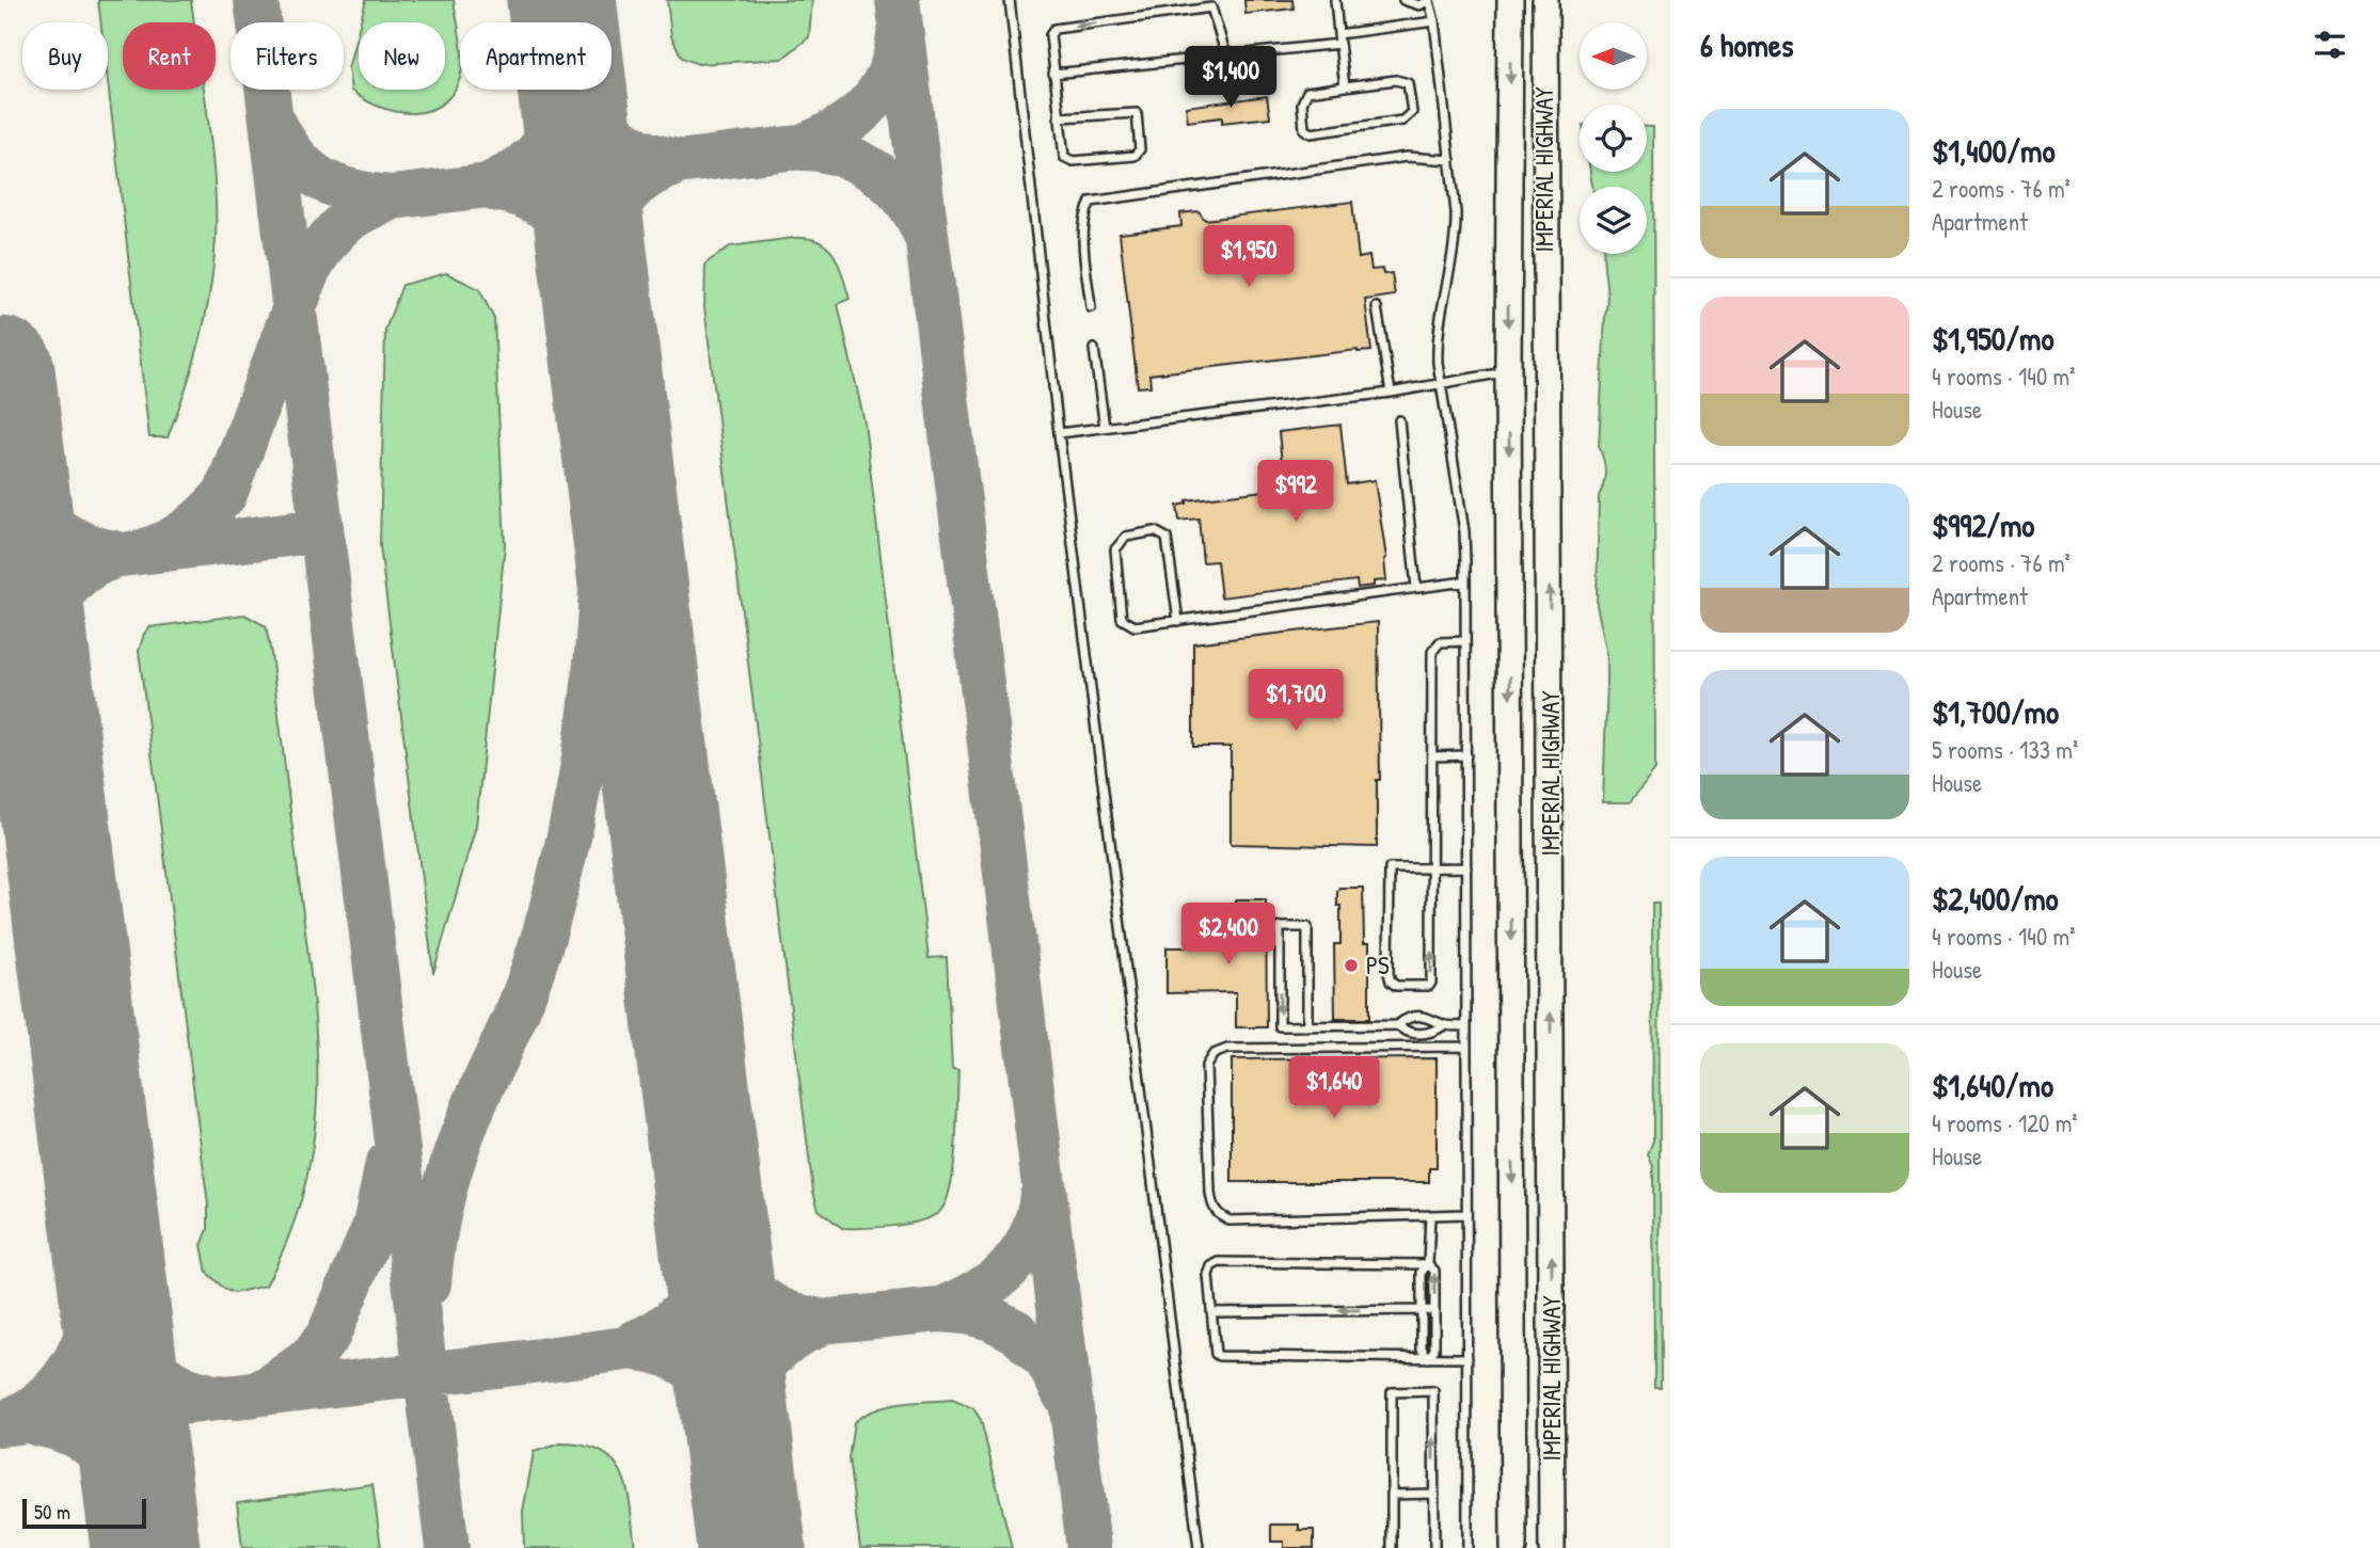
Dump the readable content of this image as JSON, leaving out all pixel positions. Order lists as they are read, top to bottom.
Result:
{
  "streets": {
    "main road": ["IMPERIAL HIGHWAY"]
  },
  "places": ["PS"],
  "scale_bar": "50 m",
  "north": "left",
  "page": {
    "heading": "6 homes",
    "chip": [
      "Buy",
      "Rent",
      "Filters",
      "New",
      "Apartment"
    ],
    "price": [
      "$1,400",
      "$1,950",
      "$992",
      "$1,700",
      "$2,400",
      "$1,640"
    ],
    "list": [
      {
        "name": "$1,400/mo",
        "note": "2 rooms · 76 m² · Apartment"
      },
      {
        "name": "$1,950/mo",
        "note": "4 rooms · 140 m² · House"
      },
      {
        "name": "$992/mo",
        "note": "2 rooms · 76 m² · Apartment"
      },
      {
        "name": "$1,700/mo",
        "note": "5 rooms · 133 m² · House"
      },
      {
        "name": "$2,400/mo",
        "note": "4 rooms · 140 m² · House"
      },
      {
        "name": "$1,640/mo",
        "note": "4 rooms · 120 m² · House"
      }
    ],
    "scale": "50 m"
  }
}
